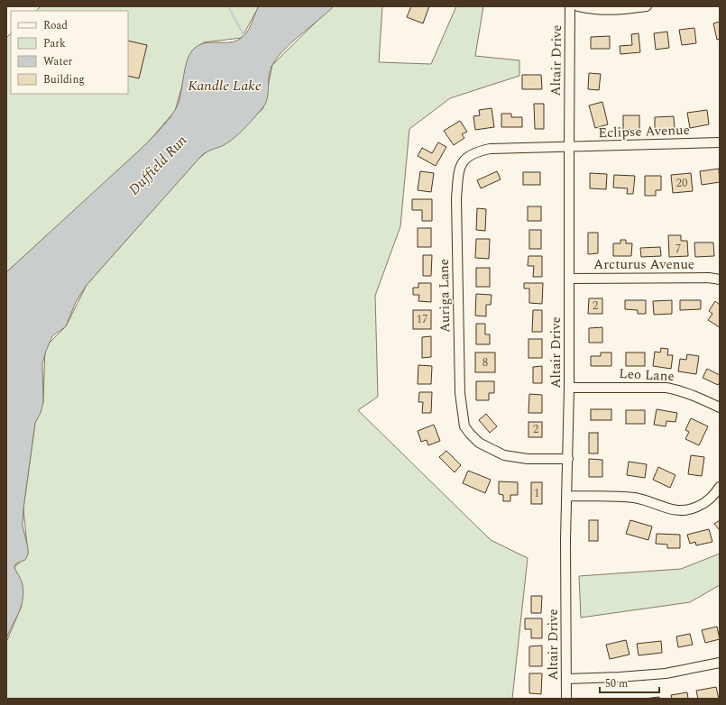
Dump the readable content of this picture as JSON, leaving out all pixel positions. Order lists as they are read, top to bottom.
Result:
{
  "streets": {
    "street": [
      "Altair Drive",
      "Eclipse Avenue",
      "Arcturus Avenue",
      "Auriga Lane",
      "Leo Lane"
    ]
  },
  "crossings": [
    ["Altair Drive", "Eclipse Avenue"],
    ["Altair Drive", "Arcturus Avenue"],
    ["Altair Drive", "Auriga Lane"],
    ["Altair Drive", "Leo Lane"],
    ["Eclipse Avenue", "Auriga Lane"]
  ],
  "water": ["Kandle Lake", "Duffield Run"],
  "house_numbers": [
    "20",
    "7",
    "2",
    "17",
    "8",
    "2",
    "1"
  ],
  "legend": [
    "Road",
    "Park",
    "Water",
    "Building"
  ],
  "scale_bar": "50 m"
}
